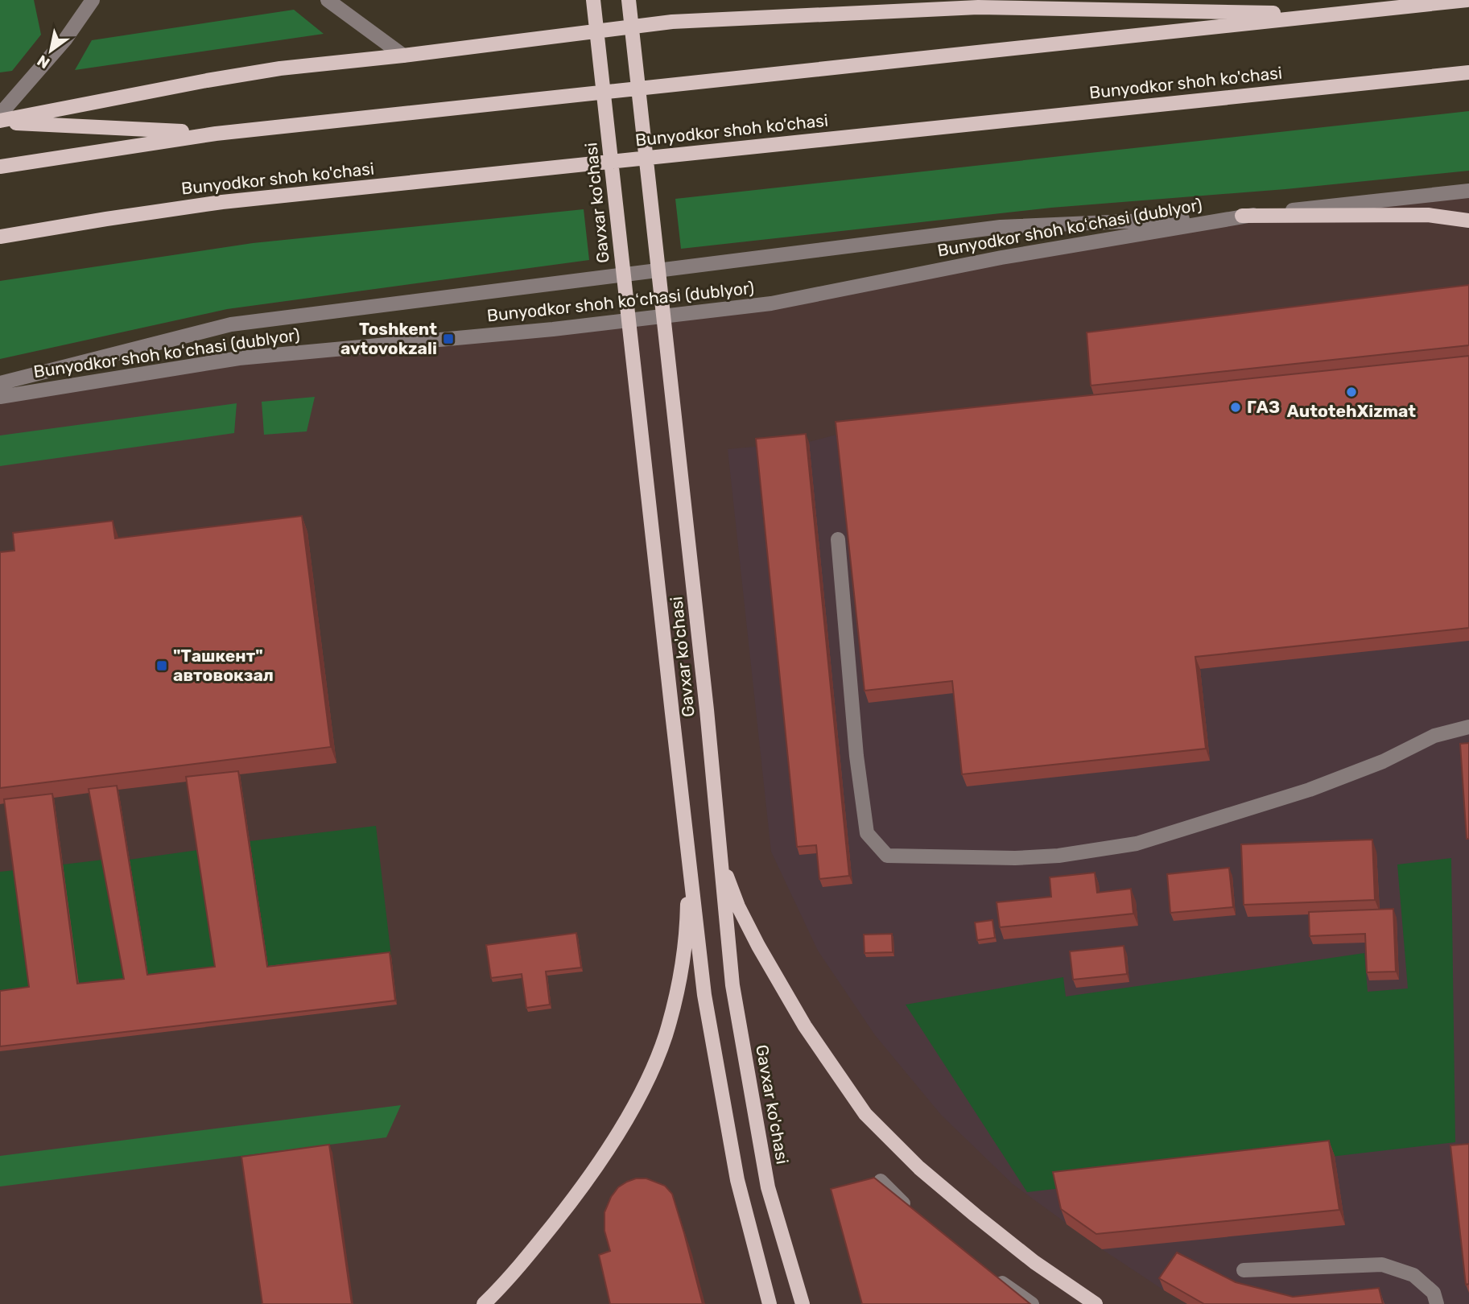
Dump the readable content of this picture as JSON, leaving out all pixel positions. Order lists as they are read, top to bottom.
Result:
{
  "streets": {
    "main road": ["Bunyodkor shoh ko'chasi", "Gavxar ko'chasi"],
    "street": ["Bunyodkor shoh koʻchasi (dublyor)"]
  },
  "places": {
    "transit": ["Toshkent avtovokzali", "\"Ташкент\" автовокзал"],
    "other": ["AutotehXizmat", "ГАЗ"]
  },
  "north": "bottom left"
}
